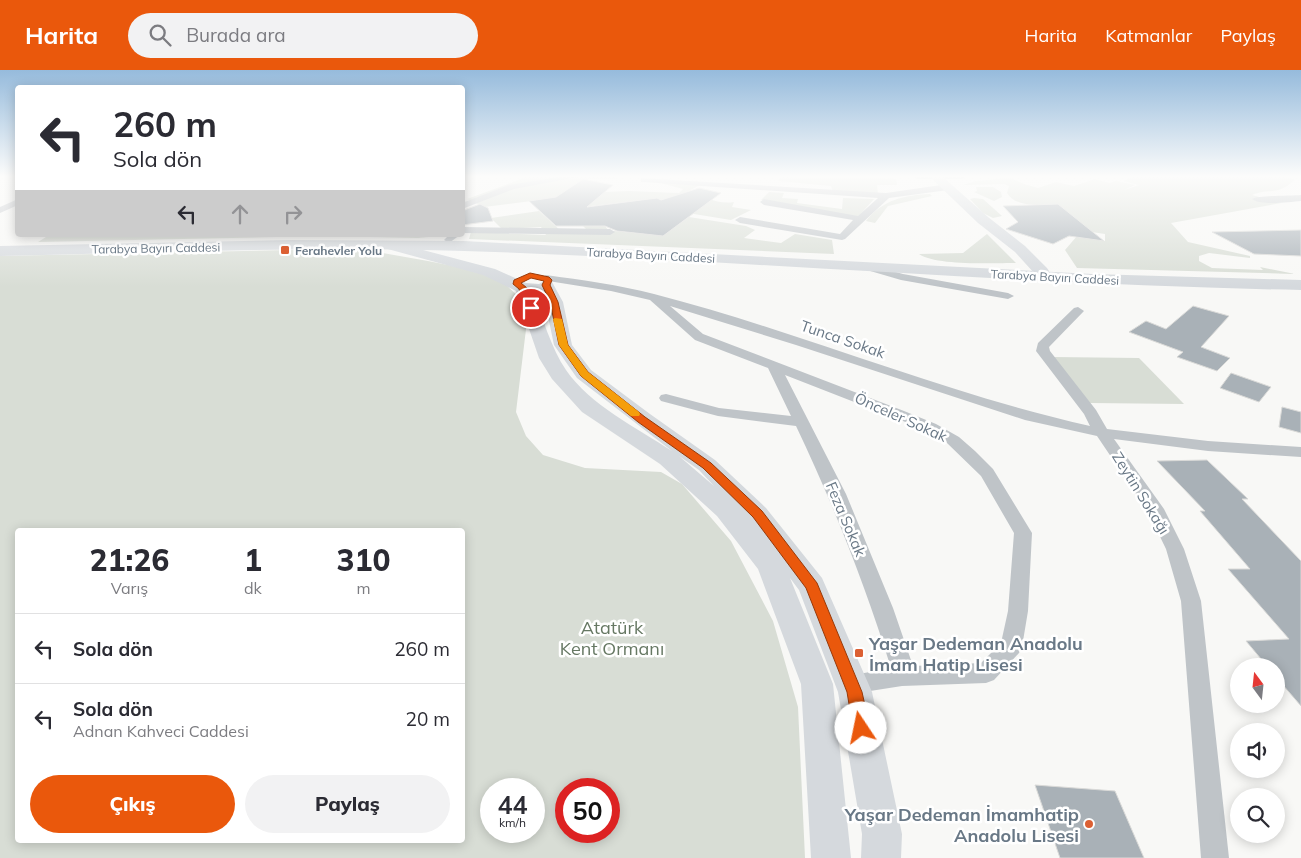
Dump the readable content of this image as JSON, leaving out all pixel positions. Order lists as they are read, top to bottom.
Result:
{
  "streets": {
    "main road": ["Tarabya Bayırı Caddesi"],
    "street": [
      "Tunca Sokak",
      "Önceler Sokak",
      "Zeytin Sokağı",
      "Feza Sokak"
    ]
  },
  "crossings": [
    ["Tunca Sokak", "Önceler Sokak"],
    ["Tunca Sokak", "Zeytin Sokağı"],
    ["Önceler Sokak", "Feza Sokak"]
  ],
  "parks": ["Atatürk Kent Ormanı"],
  "places": {
    "transit": ["Ferahevler Yolu", "Yaşar Dedeman Anadolu İmam Hatip Lisesi"],
    "other": ["Yaşar Dedeman İmamhatip Anadolu Lisesi"]
  },
  "north": "top",
  "page": {
    "header": "Harita",
    "search": "Burada ara",
    "nav": ["Harita", "Katmanlar", "Paylaş"],
    "turn": ["260 m", "Sola dön"],
    "eta": [
      "21:26",
      "Varış",
      "1",
      "dk",
      "310",
      "m"
    ],
    "list": [
      {
        "name": "Sola dön",
        "value": "260 m"
      },
      {
        "name": "Sola dön",
        "note": "Adnan Kahveci Caddesi",
        "value": "20 m"
      }
    ],
    "buttons": ["Çıkış", "Paylaş"],
    "speed": "44 km/h",
    "limit": "50"
  }
}
